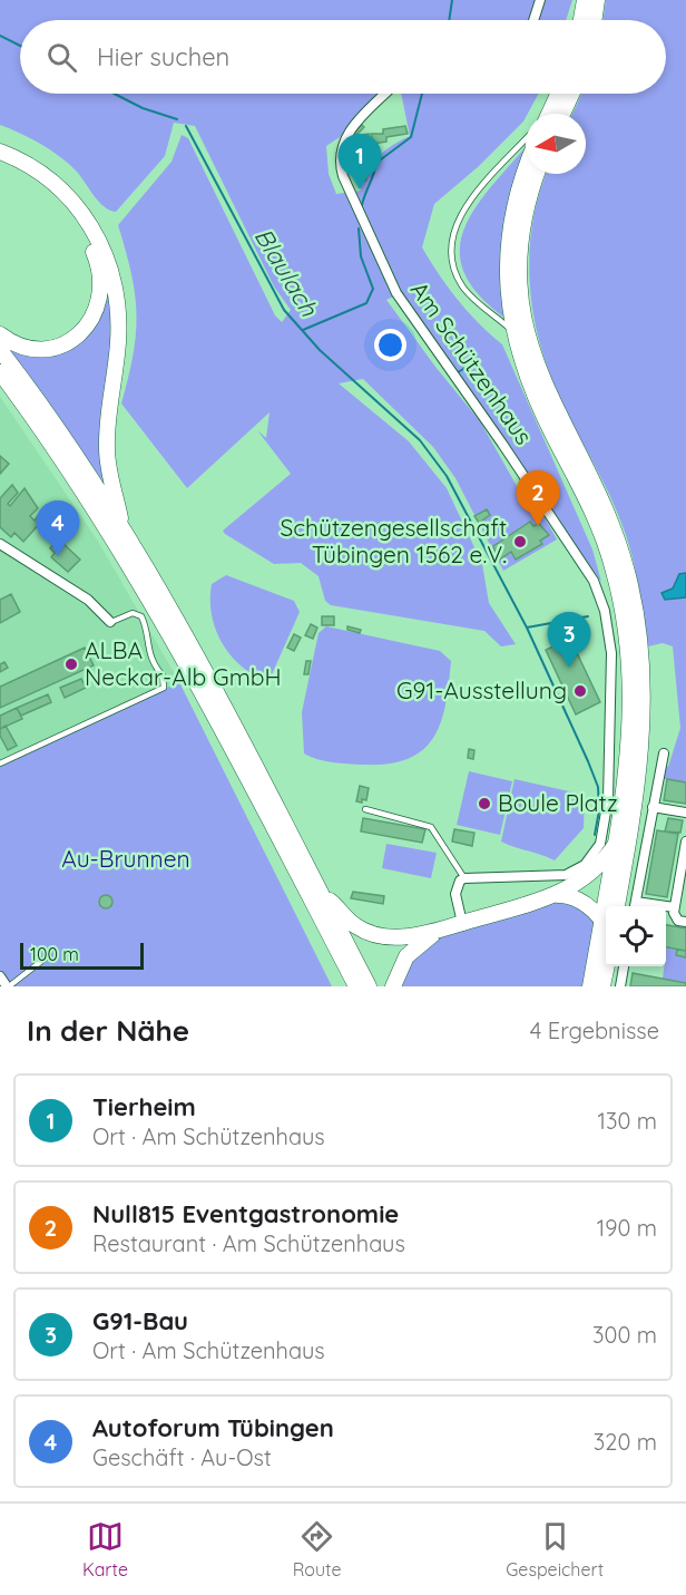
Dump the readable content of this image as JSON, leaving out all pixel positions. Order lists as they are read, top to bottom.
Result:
{
  "streets": {
    "street": ["Am Schützenhaus"]
  },
  "water": ["Blaulach"],
  "parks": ["Au-Brunnen"],
  "places": [
    "Schützengesellschaft Tübingen 1562 e.V.",
    "ALBA Neckar-Alb GmbH",
    "G91-Ausstellung",
    "Boule Platz"
  ],
  "scale_bar": "100 m",
  "north": "left",
  "page": {
    "search": "Hier suchen",
    "pins": [
      "1",
      "2",
      "4",
      "3"
    ],
    "scale": "100 m",
    "heading": ["In der Nähe", "4 Ergebnisse"],
    "list": [
      {
        "mark": "1",
        "name": "Tierheim",
        "note": "Ort · Am Schützenhaus",
        "value": "130 m"
      },
      {
        "mark": "2",
        "name": "Null815 Eventgastronomie",
        "note": "Restaurant · Am Schützenhaus",
        "value": "190 m"
      },
      {
        "mark": "3",
        "name": "G91-Bau",
        "note": "Ort · Am Schützenhaus",
        "value": "300 m"
      },
      {
        "mark": "4",
        "name": "Autoforum Tübingen",
        "note": "Geschäft · Au-Ost",
        "value": "320 m"
      }
    ],
    "nav": ["Karte", "Route", "Gespeichert"]
  }
}
